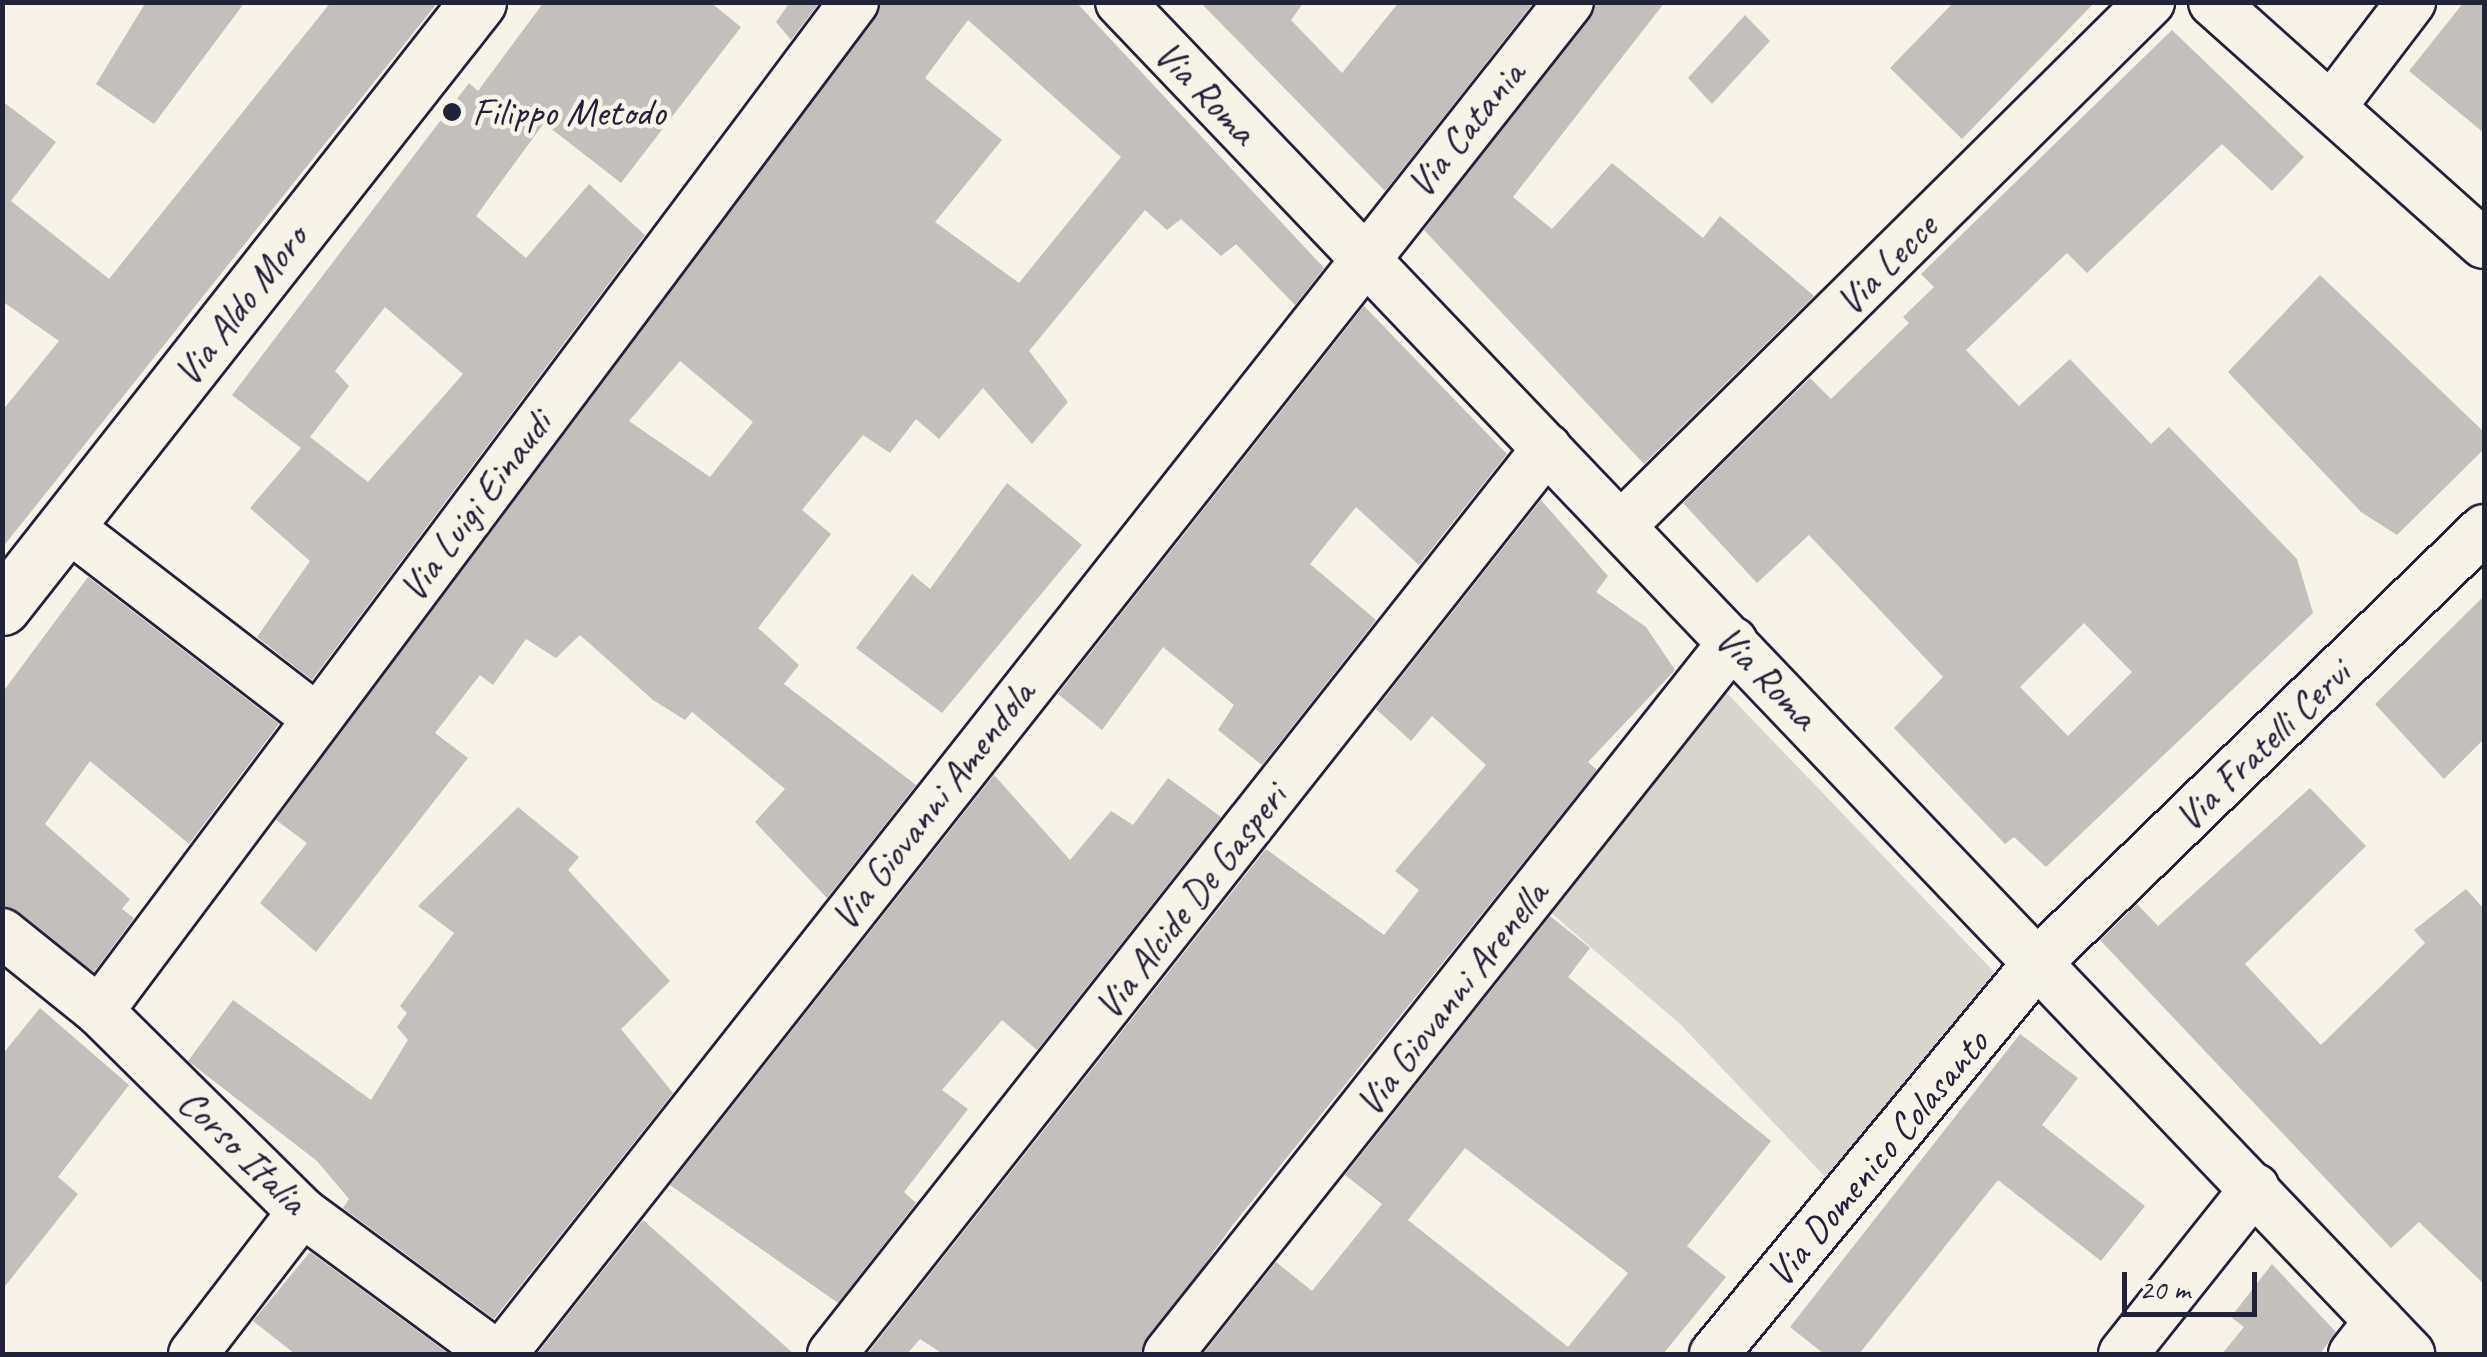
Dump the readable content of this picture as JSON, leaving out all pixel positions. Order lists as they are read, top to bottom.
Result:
{
  "streets": {
    "street": [
      "Via Roma",
      "Via Catania",
      "Via Lecce",
      "Via Aldo Moro",
      "Via Luigi Einaudi",
      "Via Fratelli Cervi",
      "Via Giovanni Amendola",
      "Via Alcide De Gasperi",
      "Via Giovanni Arenella",
      "Corso Italia",
      "Via Domenico Colasanto"
    ]
  },
  "crossings": [
    ["Via Roma", "Via Catania"],
    ["Via Roma", "Via Lecce"],
    ["Via Roma", "Via Fratelli Cervi"],
    ["Via Roma", "Via Giovanni Amendola"],
    ["Via Roma", "Via Alcide De Gasperi"],
    ["Via Roma", "Via Giovanni Arenella"],
    ["Via Roma", "Via Domenico Colasanto"],
    ["Via Catania", "Via Giovanni Amendola"],
    ["Via Luigi Einaudi", "Corso Italia"],
    ["Via Fratelli Cervi", "Via Domenico Colasanto"],
    ["Via Giovanni Amendola", "Corso Italia"]
  ],
  "places": ["Filippo Metodo"],
  "scale_bar": "20 m"
}
